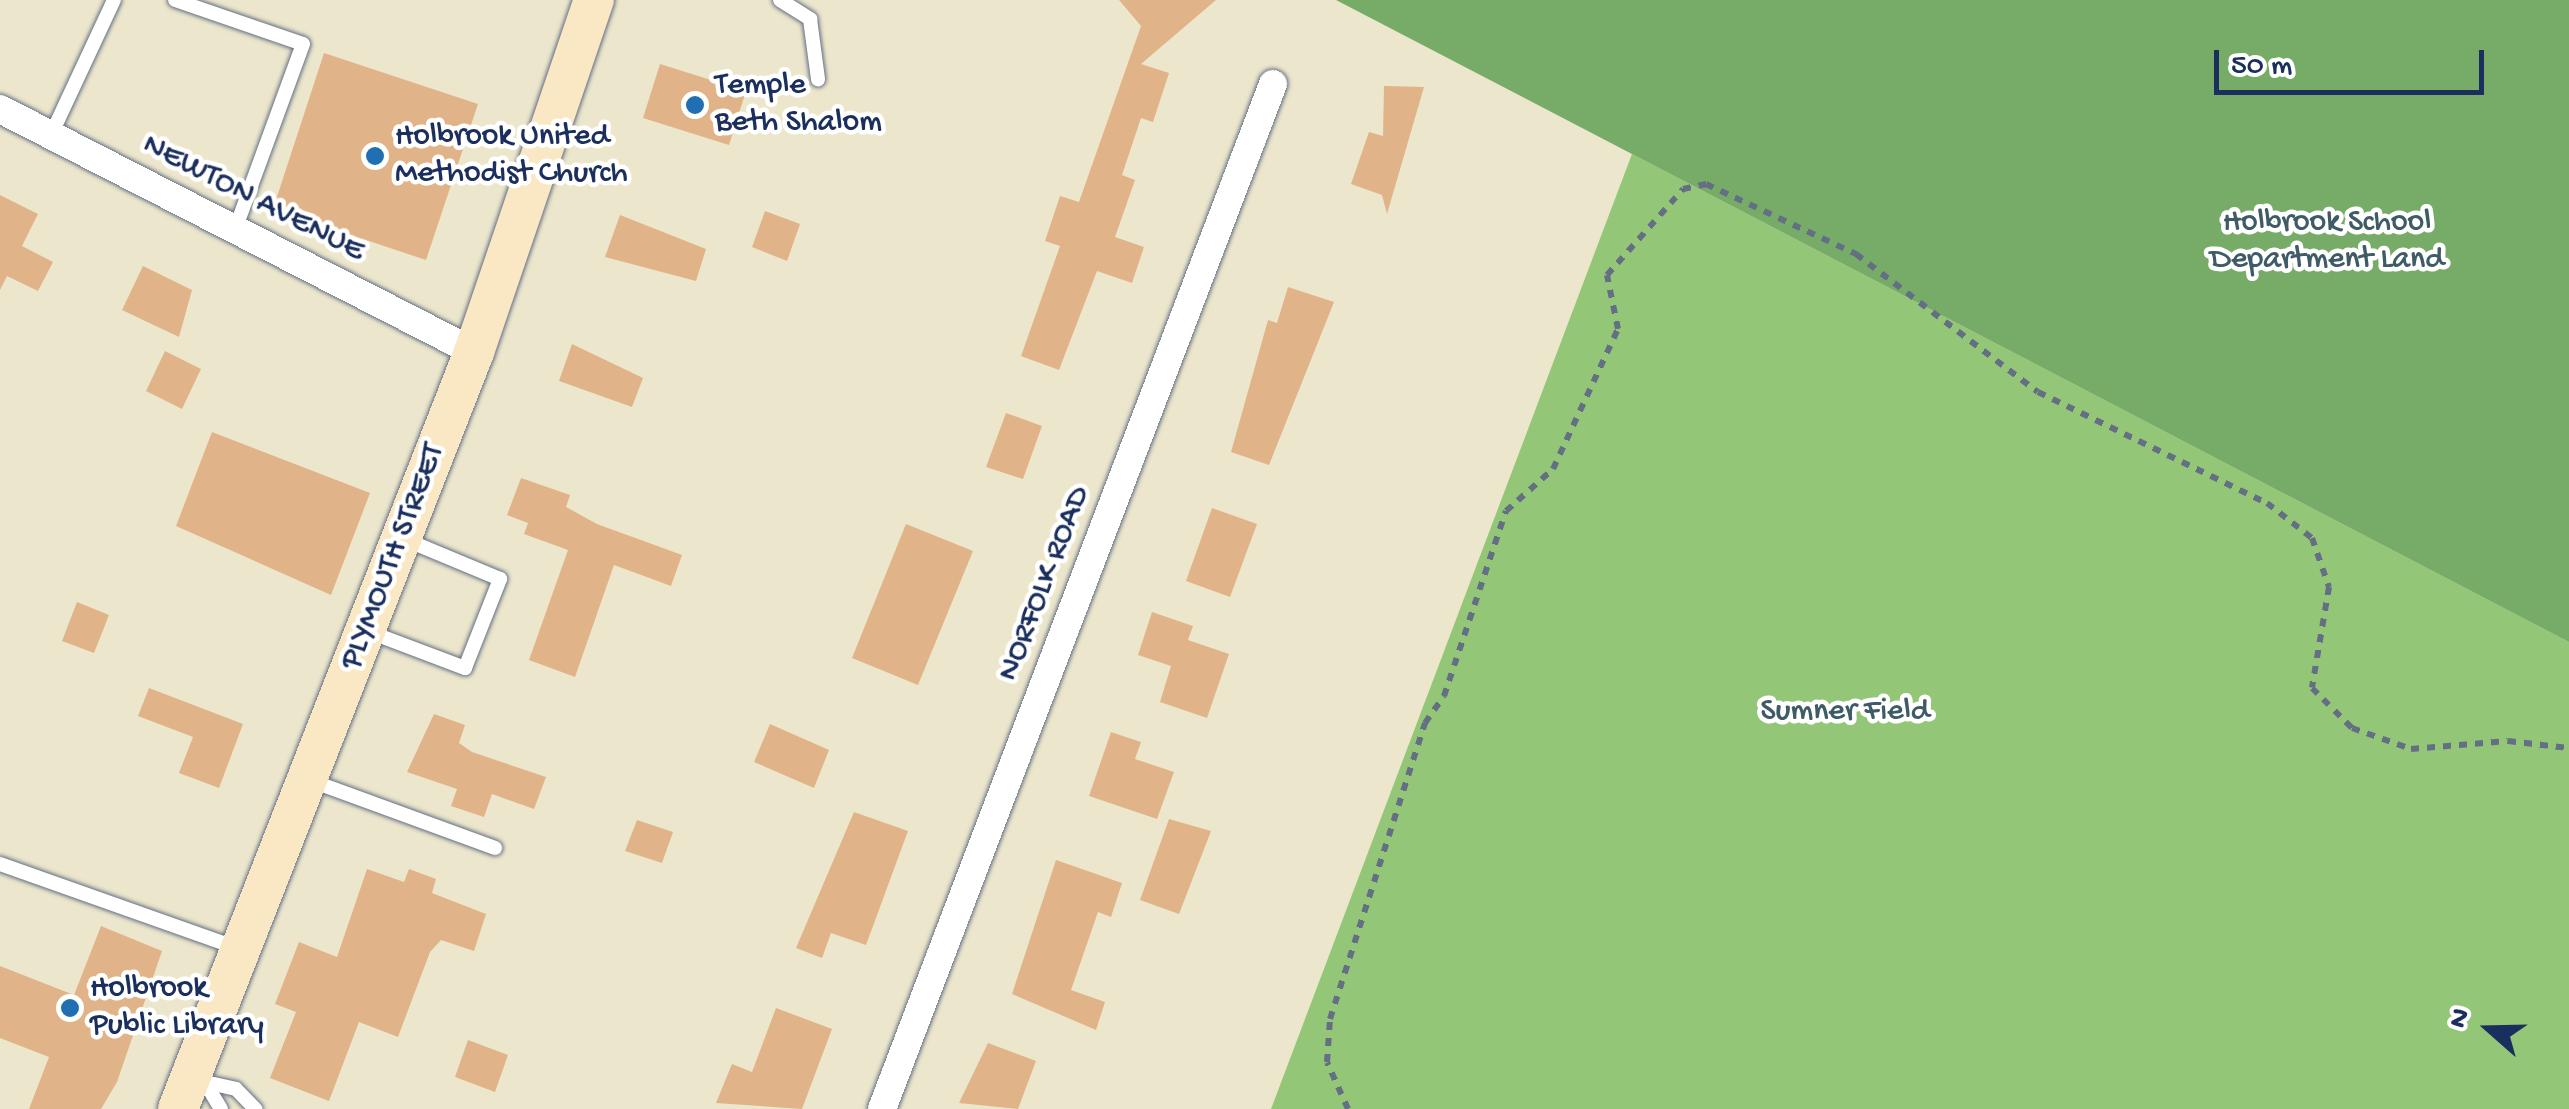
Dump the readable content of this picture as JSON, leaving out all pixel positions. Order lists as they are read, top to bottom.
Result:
{
  "streets": {
    "main road": ["PLYMOUTH STREET"],
    "street": ["NEWTON AVENUE", "NORFOLK ROAD"]
  },
  "crossings": [
    ["NEWTON AVENUE", "PLYMOUTH STREET"]
  ],
  "parks": ["Holbrook School Department Land", "Sumner Field"],
  "places": ["Temple Beth Shalom", "Holbrook United Methodist Church", "Holbrook Public Library"],
  "scale_bar": "50 m",
  "north": "left"
}
